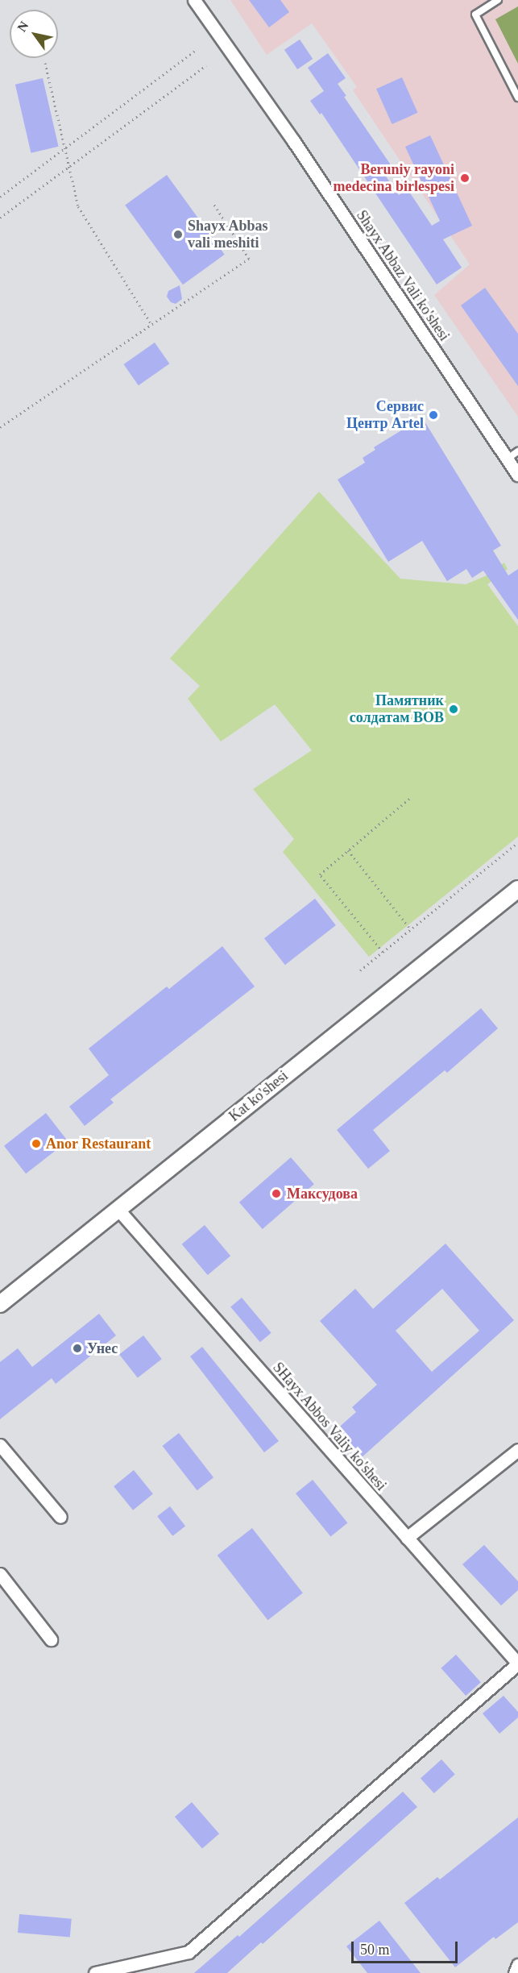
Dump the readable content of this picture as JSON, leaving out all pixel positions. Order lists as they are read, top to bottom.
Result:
{
  "streets": {
    "street": ["Shayx Abbaz Vali ko'shesi", "Kat ko'shesi", "SHayx Abbos Valiy ko'shesi"]
  },
  "crossings": [
    ["Kat ko'shesi", "SHayx Abbos Valiy ko'shesi"]
  ],
  "places": [
    "Beruniy rayoni medecina birlespesi",
    "Shayx Abbas vali meshiti",
    "Сервис Центр Artel",
    "Памятник солдатам ВОВ",
    "Anor Restaurant",
    "Максудова",
    "Унес"
  ],
  "scale_bar": "50 m",
  "north": "top left"
}
